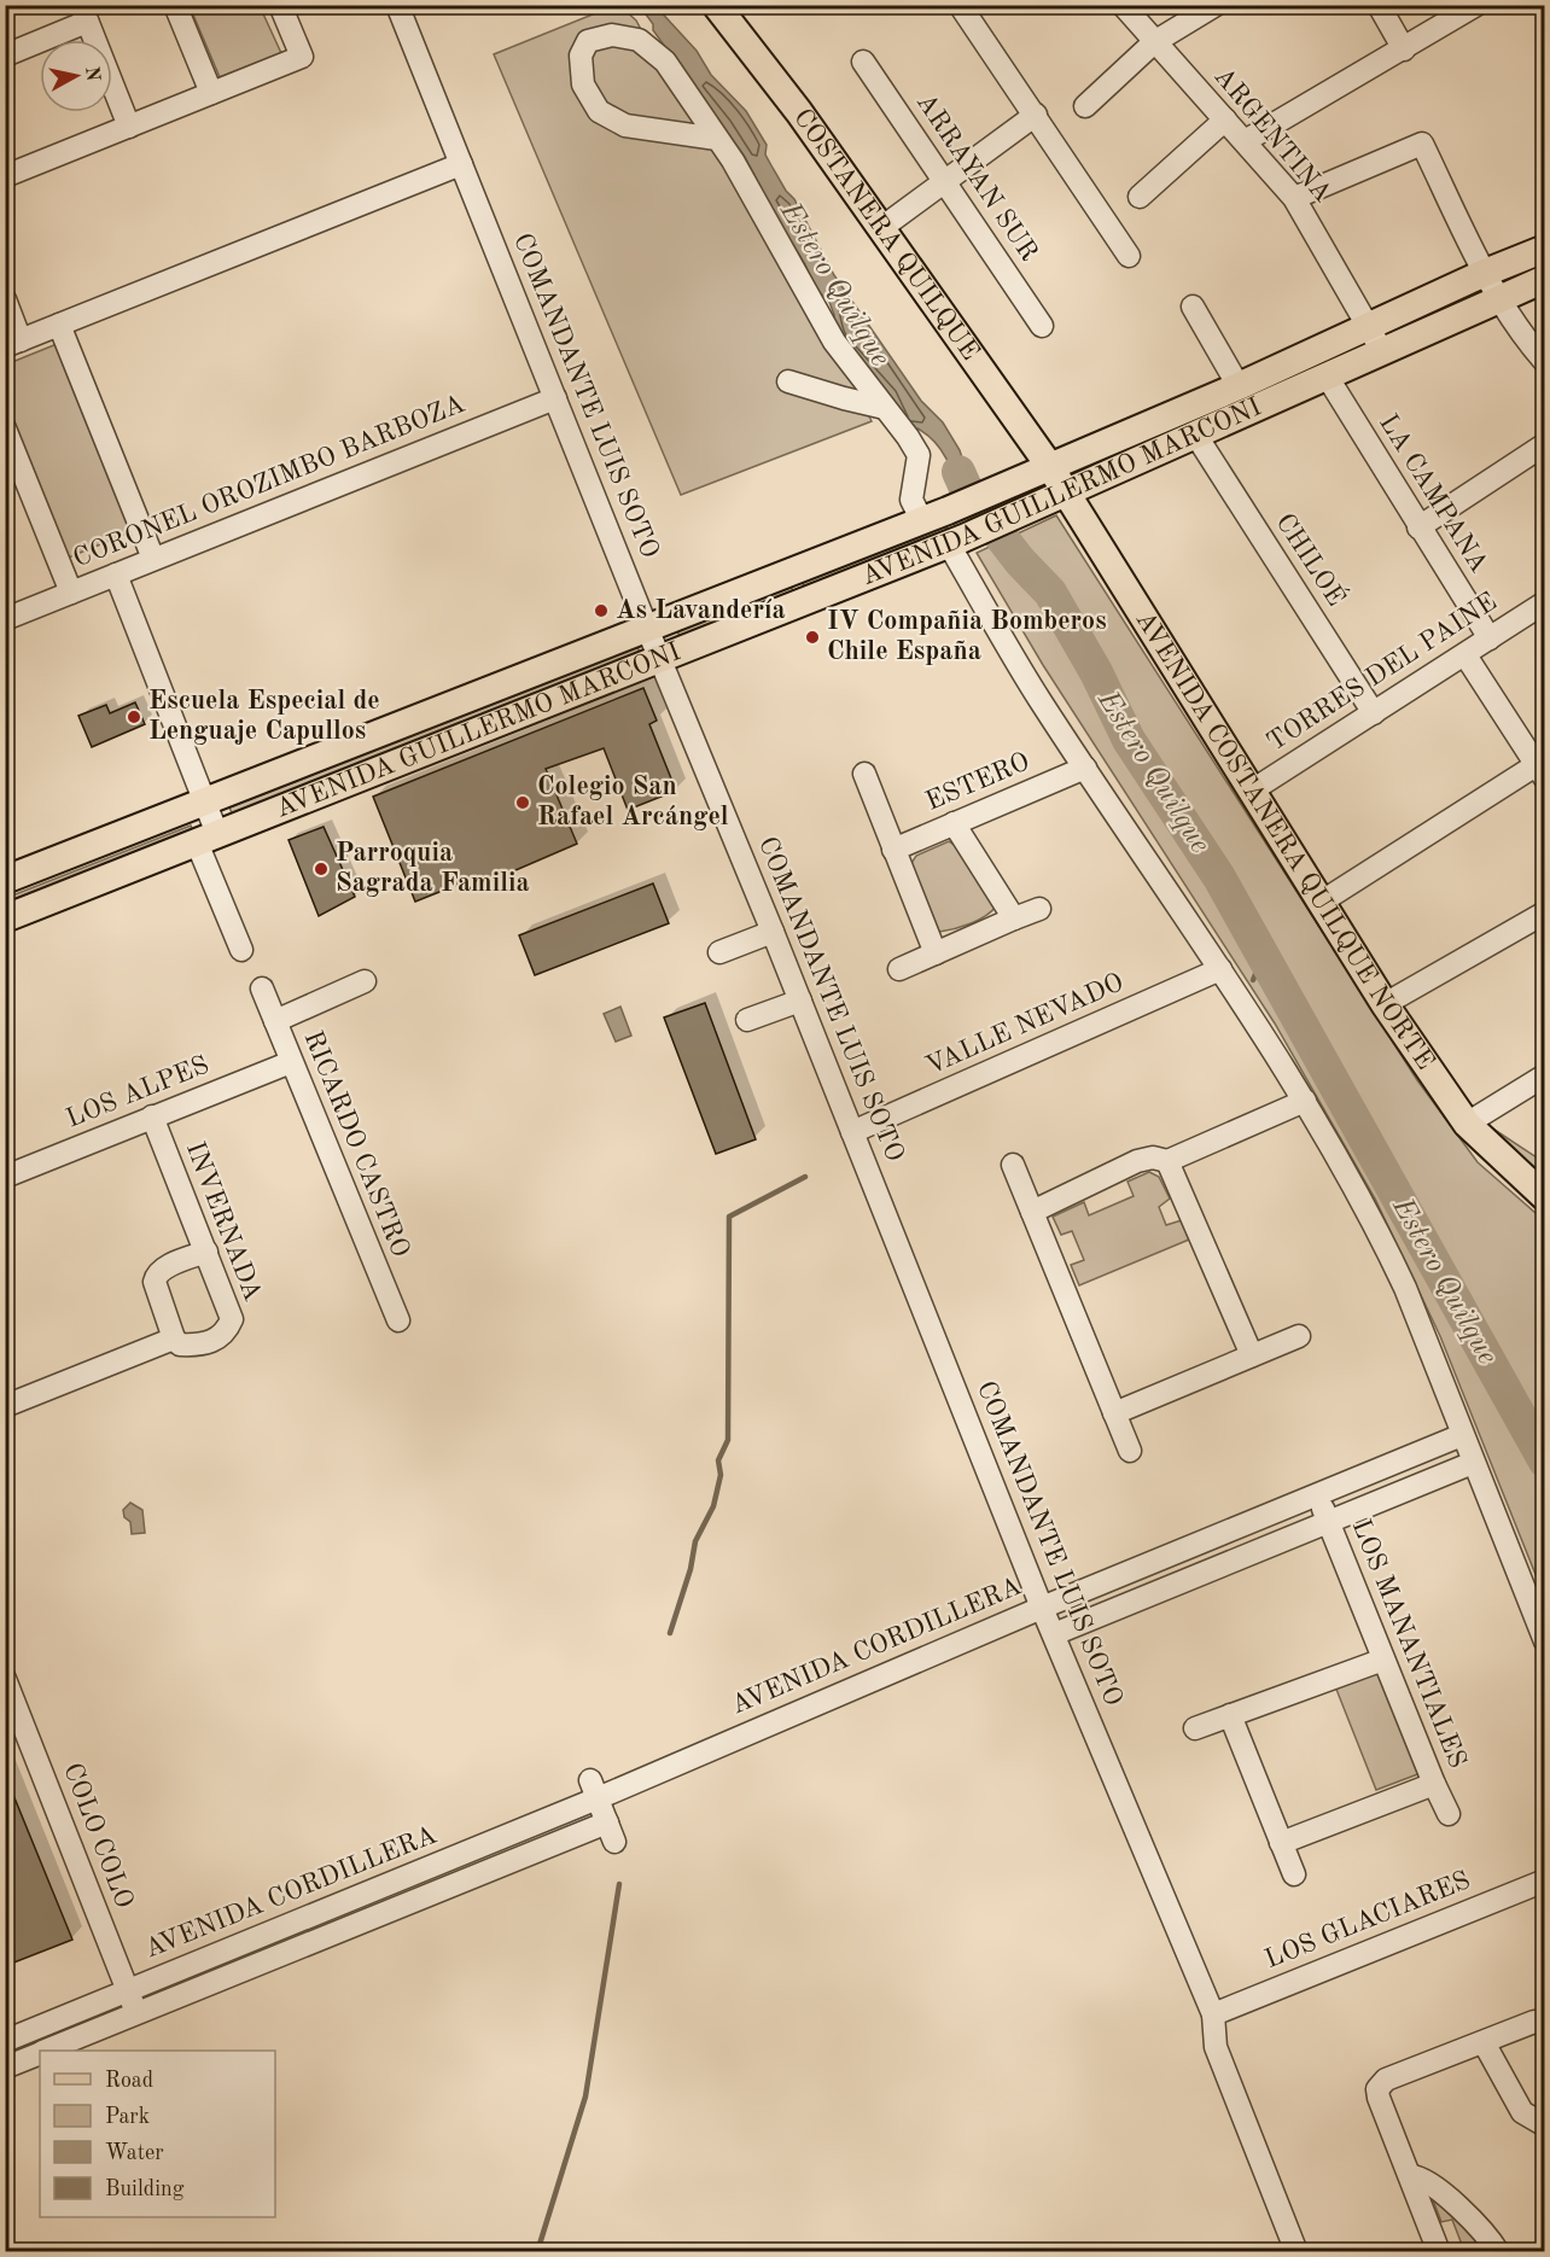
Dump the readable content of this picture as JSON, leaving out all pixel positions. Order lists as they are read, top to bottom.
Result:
{
  "streets": {
    "main road": ["COSTANERA QUILQUE", "AVENIDA GUILLERMO MARCONI", "AVENIDA COSTANERA QUILQUE NORTE"],
    "street": [
      "ARGENTINA",
      "ARRAYAN SUR",
      "COMANDANTE LUIS SOTO",
      "CORONEL OROZIMBO BARBOZA",
      "LA CAMPANA",
      "CHILOÉ",
      "TORRES DEL PAINE",
      "ESTERO",
      "VALLE NEVADO",
      "LOS ALPES",
      "RICARDO CASTRO",
      "INVERNADA",
      "LOS MANANTIALES",
      "AVENIDA CORDILLERA",
      "COLO COLO",
      "LOS GLACIARES"
    ]
  },
  "crossings": [
    ["ARGENTINA", "AVENIDA GUILLERMO MARCONI"],
    ["COSTANERA QUILQUE", "AVENIDA GUILLERMO MARCONI"],
    ["COSTANERA QUILQUE", "AVENIDA COSTANERA QUILQUE NORTE"],
    ["COMANDANTE LUIS SOTO", "CORONEL OROZIMBO BARBOZA"],
    ["COMANDANTE LUIS SOTO", "AVENIDA GUILLERMO MARCONI"],
    ["COMANDANTE LUIS SOTO", "VALLE NEVADO"],
    ["COMANDANTE LUIS SOTO", "AVENIDA CORDILLERA"],
    ["COMANDANTE LUIS SOTO", "LOS GLACIARES"],
    ["AVENIDA GUILLERMO MARCONI", "LA CAMPANA"],
    ["AVENIDA GUILLERMO MARCONI", "CHILOÉ"],
    ["AVENIDA GUILLERMO MARCONI", "AVENIDA COSTANERA QUILQUE NORTE"],
    ["LA CAMPANA", "TORRES DEL PAINE"],
    ["CHILOÉ", "TORRES DEL PAINE"],
    ["TORRES DEL PAINE", "AVENIDA COSTANERA QUILQUE NORTE"],
    ["LOS ALPES", "RICARDO CASTRO"],
    ["LOS ALPES", "INVERNADA"],
    ["LOS MANANTIALES", "AVENIDA CORDILLERA"],
    ["AVENIDA CORDILLERA", "COLO COLO"]
  ],
  "water": ["Estero Quilque"],
  "places": [
    "As Lavandería",
    "IV Compañia Bomberos Chile España",
    "Escuela Especial de Lenguaje Capullos",
    "Colegio San Rafael Arcángel",
    "Parroquia Sagrada Familia"
  ],
  "legend": [
    "Road",
    "Park",
    "Water",
    "Building"
  ],
  "north": "right"
}
